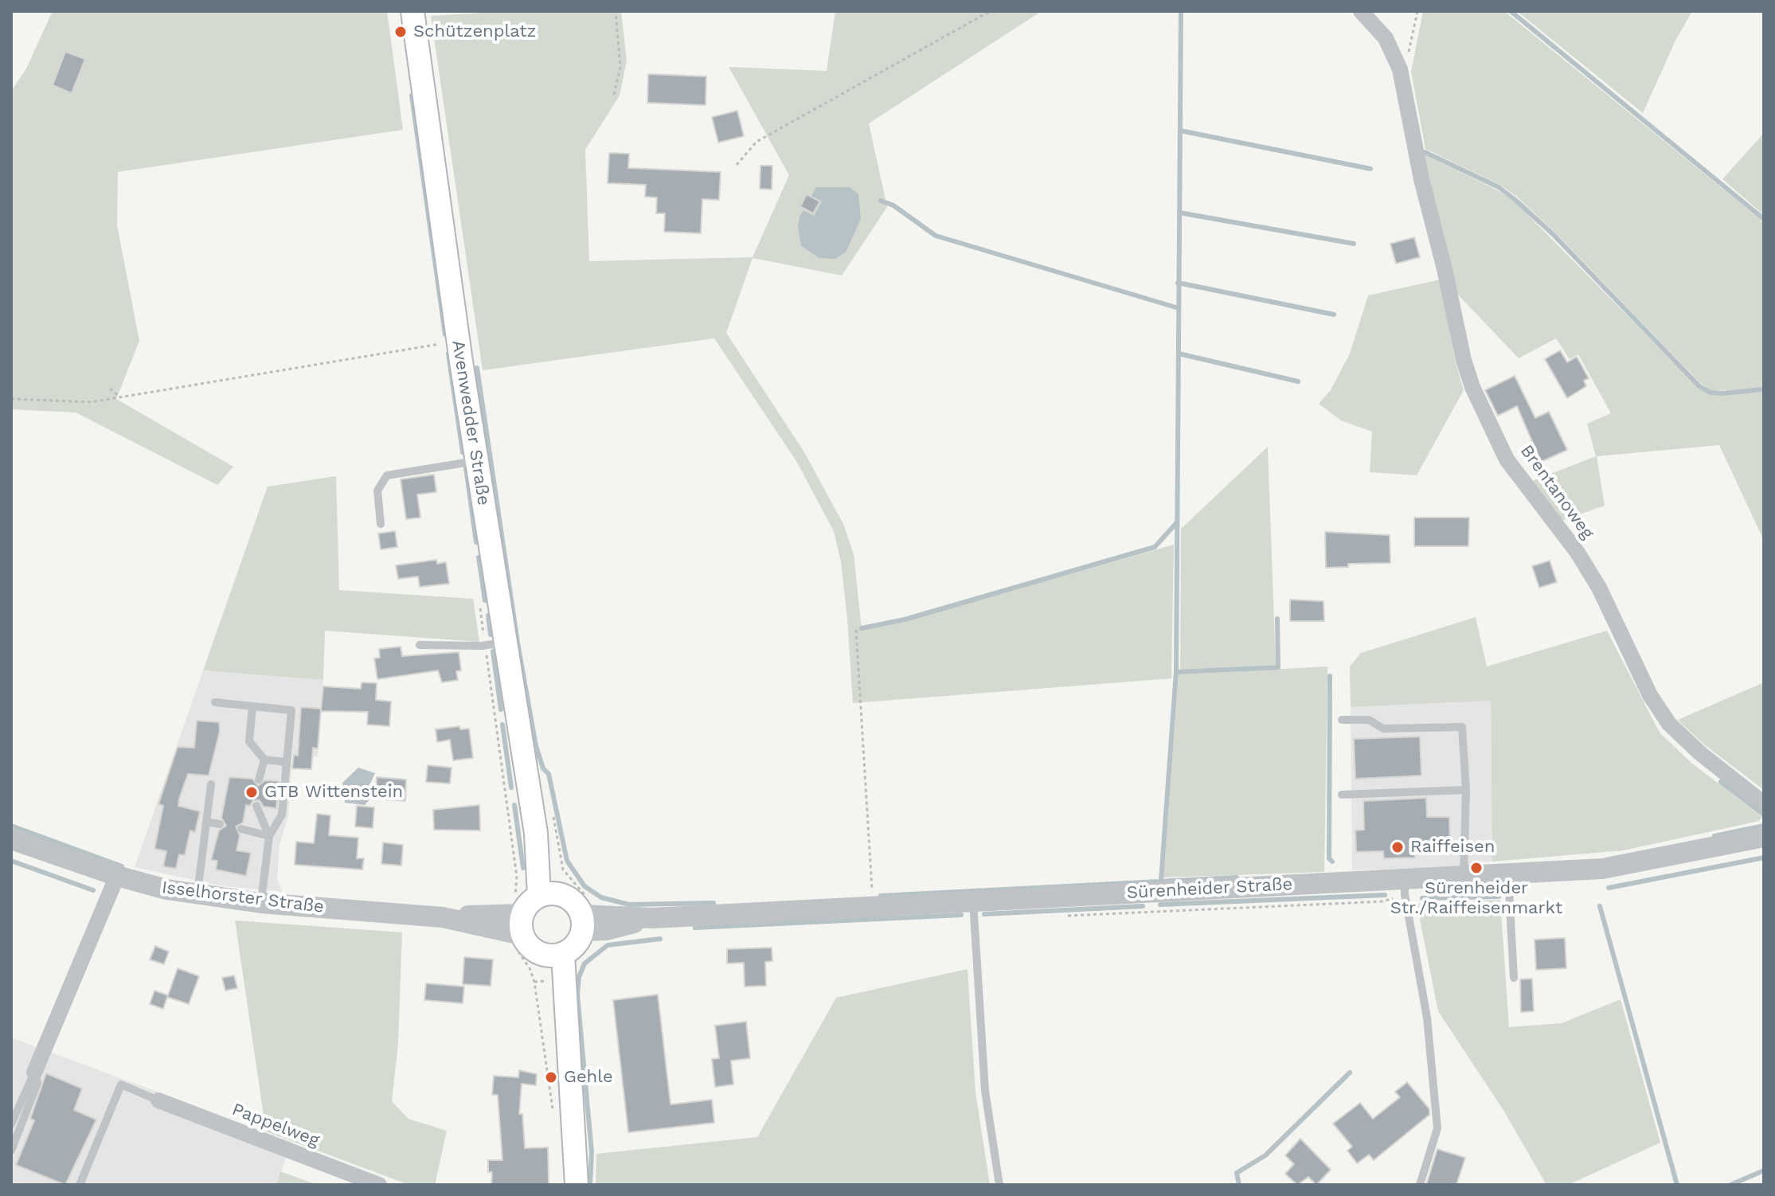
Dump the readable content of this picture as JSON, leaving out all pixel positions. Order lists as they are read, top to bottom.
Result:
{
  "streets": {
    "main road": ["Avenwedder Straße"],
    "street": [
      "Brentanoweg",
      "Sürenheider Straße",
      "Isselhorster Straße",
      "Pappelweg"
    ]
  },
  "crossings": [
    ["Avenwedder Straße", "Sürenheider Straße"],
    ["Avenwedder Straße", "Isselhorster Straße"],
    ["Sürenheider Straße", "Isselhorster Straße"]
  ],
  "places": [
    "Schützenplatz",
    "GTB Wittenstein",
    "Raiffeisen",
    "Sürenheider Str./Raiffeisenmarkt",
    "Gehle"
  ]
}
